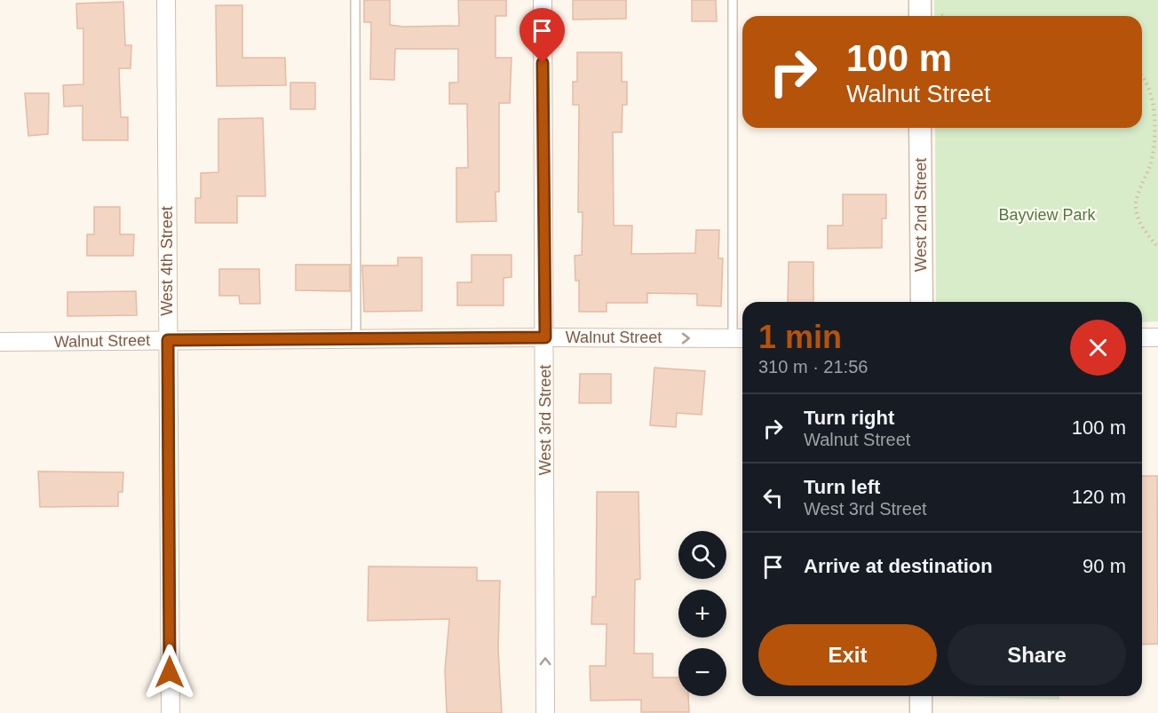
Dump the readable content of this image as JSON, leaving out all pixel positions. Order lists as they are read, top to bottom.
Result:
{
  "streets": {
    "street": [
      "West 2nd Street",
      "West 4th Street",
      "Walnut Street",
      "West 3rd Street"
    ]
  },
  "crossings": [
    ["West 4th Street", "Walnut Street"],
    ["Walnut Street", "West 3rd Street"]
  ],
  "one_way": ["West 3rd Street"],
  "parks": ["Bayview Park"],
  "page": {
    "turn": ["100 m", "Walnut Street"],
    "heading": ["1 min", "310 m · 21:56"],
    "list": [
      {
        "name": "Turn right",
        "note": "Walnut Street",
        "value": "100 m"
      },
      {
        "name": "Turn left",
        "note": "West 3rd Street",
        "value": "120 m"
      },
      {
        "name": "Arrive at destination",
        "value": "90 m"
      }
    ],
    "map_buttons": ["+", "−"],
    "buttons": ["Exit", "Share"]
  }
}
